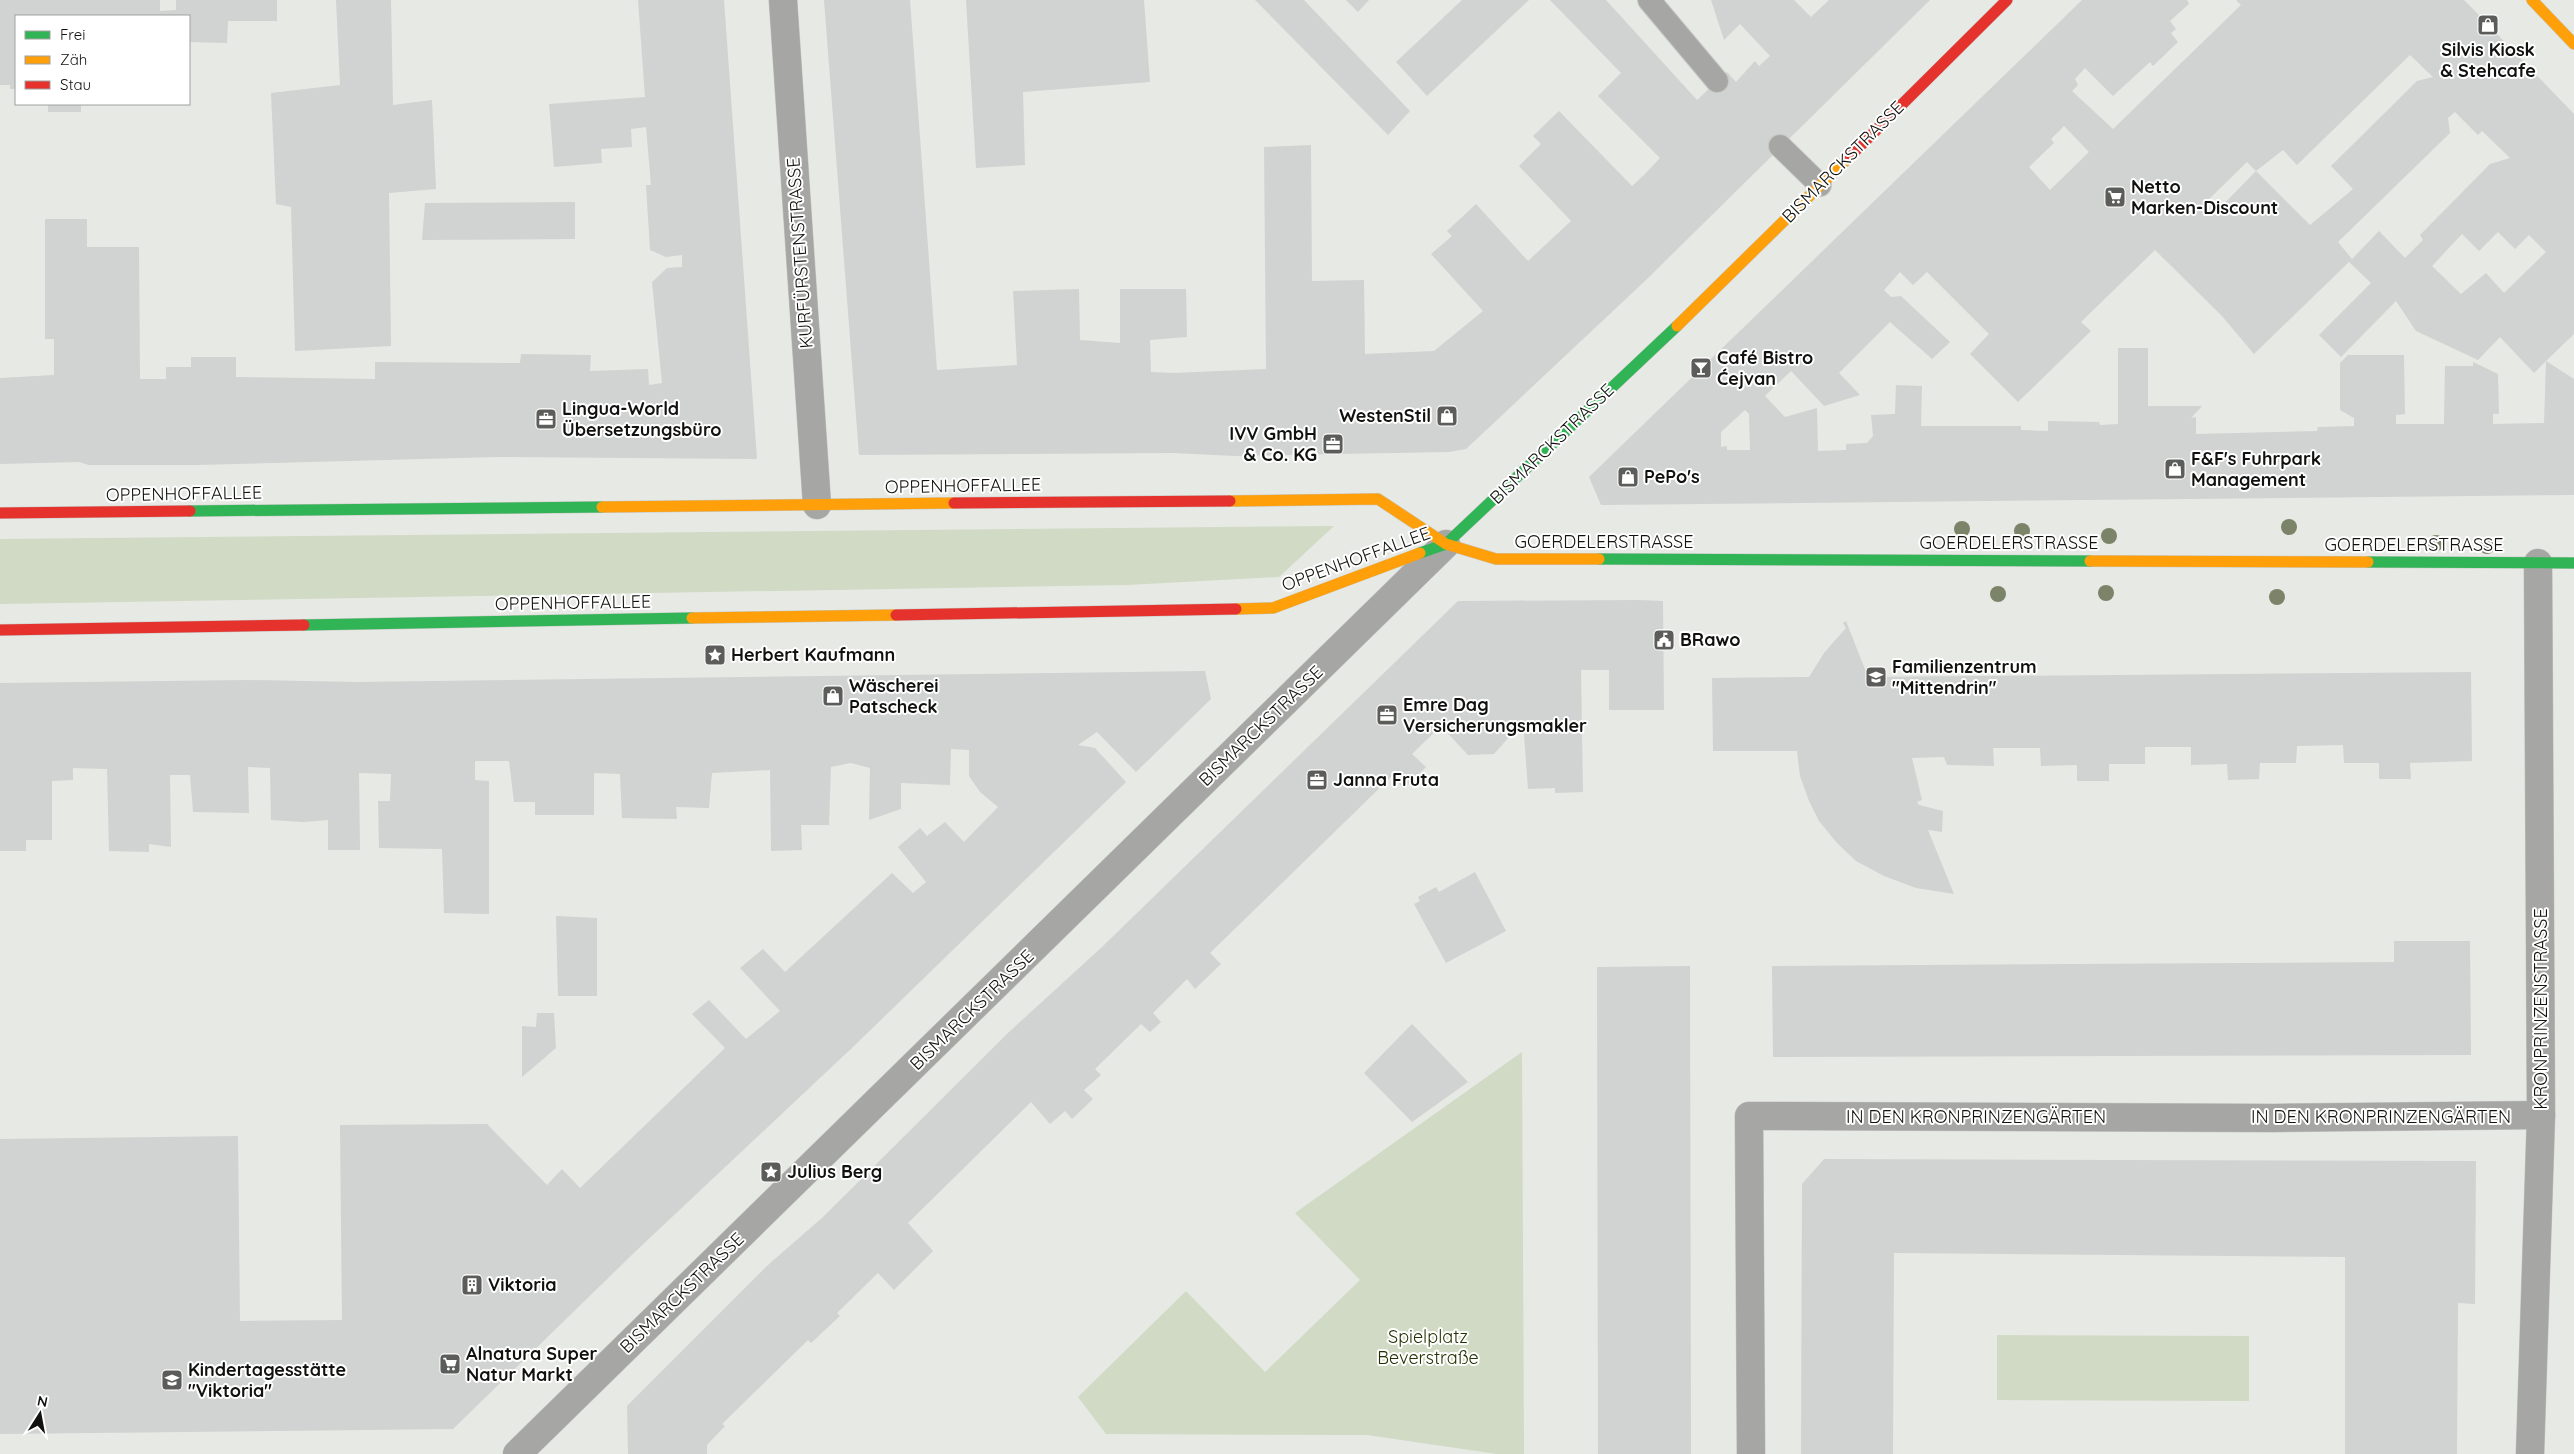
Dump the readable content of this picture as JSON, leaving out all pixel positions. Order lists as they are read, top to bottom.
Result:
{
  "streets": {
    "street": [
      "BISMARCKSTRASSE",
      "KURFÜRSTENSTRASSE",
      "OPPENHOFFALLEE",
      "GOERDELERSTRASSE",
      "KRONPRINZENSTRASSE",
      "IN DEN KRONPRINZENGÄRTEN"
    ]
  },
  "crossings": [
    ["BISMARCKSTRASSE", "OPPENHOFFALLEE"],
    ["BISMARCKSTRASSE", "GOERDELERSTRASSE"],
    ["KURFÜRSTENSTRASSE", "OPPENHOFFALLEE"],
    ["OPPENHOFFALLEE", "GOERDELERSTRASSE"],
    ["GOERDELERSTRASSE", "KRONPRINZENSTRASSE"],
    ["KRONPRINZENSTRASSE", "IN DEN KRONPRINZENGÄRTEN"]
  ],
  "parks": ["Spielplatz Beverstraße"],
  "places": {
    "shop": [
      "Silvis Kiosk & Stehcafe",
      "WestenStil",
      "F&F's Fuhrpark Management",
      "PePo's",
      "Wäscherei Patscheck"
    ],
    "supermarket": ["Netto Marken-Discount", "Alnatura Super Natur Markt"],
    "bar": ["Café Bistro Ćejvan"],
    "office": [
      "Lingua-World Übersetzungsbüro",
      "IVV GmbH & Co. KG",
      "Emre Dag Versicherungsmakler",
      "Janna Fruta"
    ],
    "public building": ["BRawo"],
    "place": ["Herbert Kaufmann", "Julius Berg"],
    "school or university": ["Familienzentrum \"Mittendrin\"", "Kindertagesstätte \"Viktoria\""],
    "building": ["Viktoria"]
  },
  "legend": ["Frei", "Zäh", "Stau"],
  "north": "top"
}
